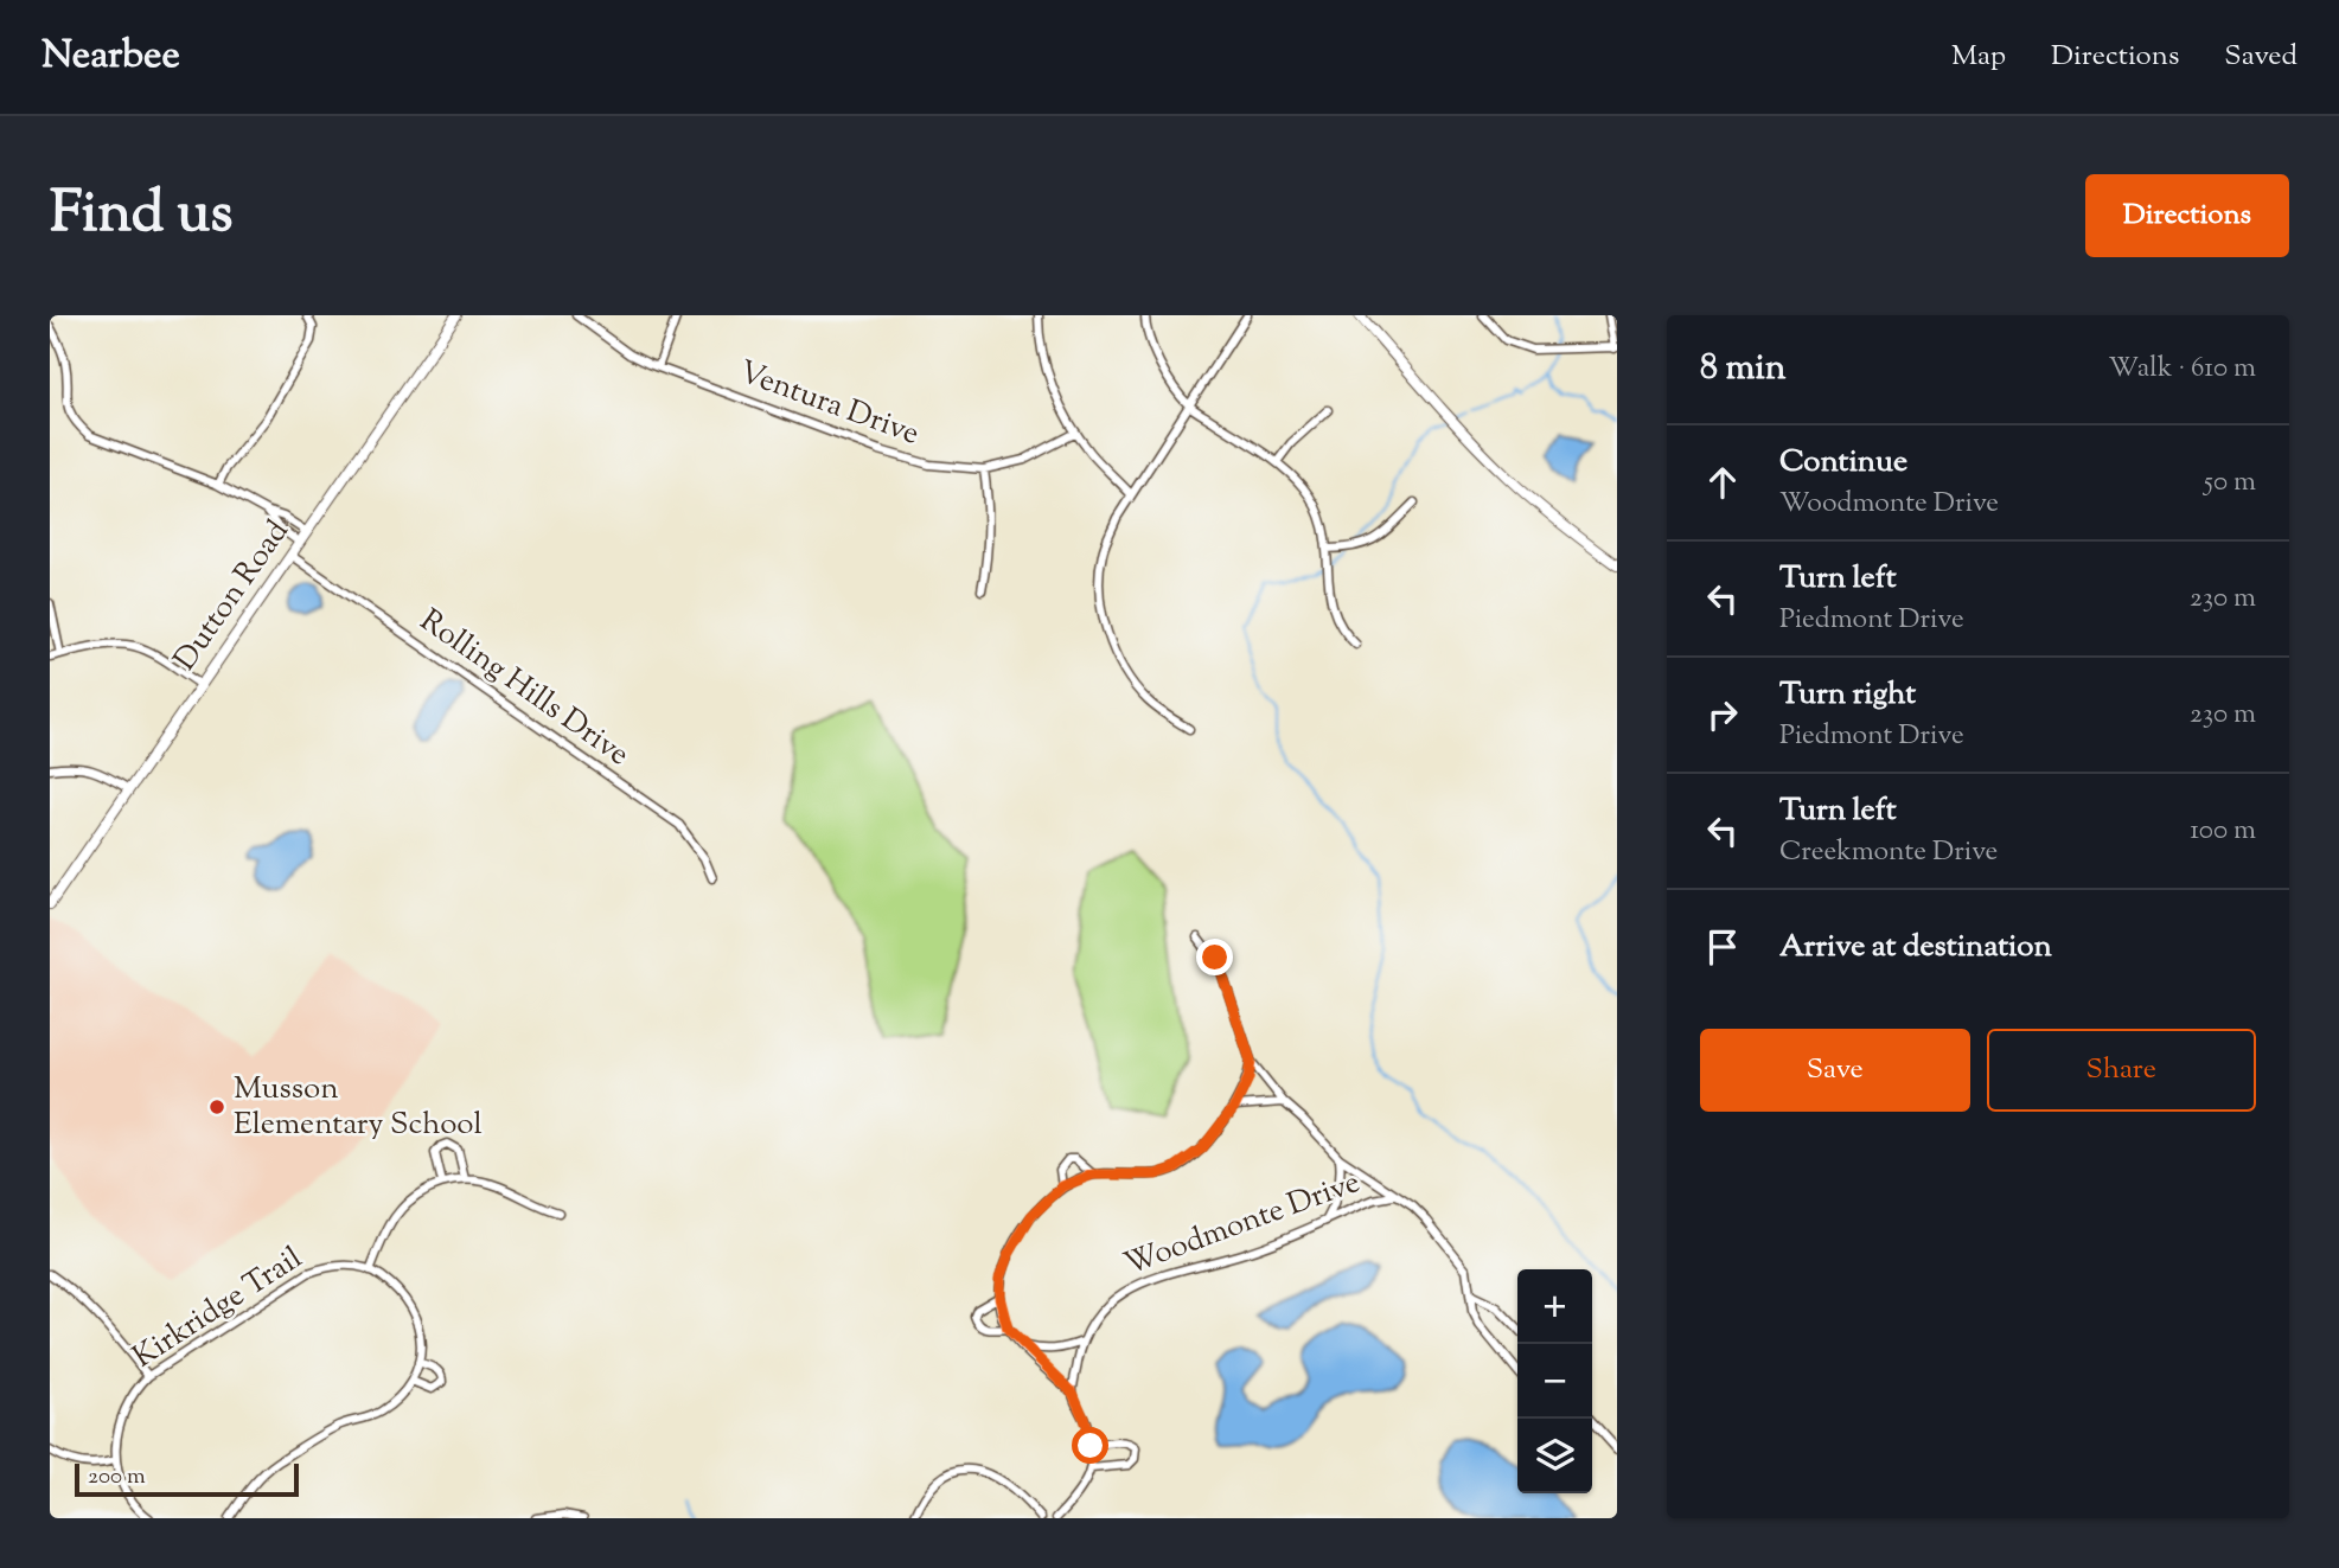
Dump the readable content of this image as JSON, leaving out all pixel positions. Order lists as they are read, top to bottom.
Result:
{
  "streets": {
    "street": [
      "Ventura Drive",
      "Dutton Road",
      "Rolling Hills Drive",
      "Woodmonte Drive",
      "Kirkridge Trail"
    ]
  },
  "crossings": [
    ["Dutton Road", "Rolling Hills Drive"]
  ],
  "places": ["Musson Elementary School"],
  "scale_bar": "200 m",
  "page": {
    "header": "Nearbee",
    "nav": ["Map", "Directions", "Saved"],
    "title": "Find us",
    "buttons": [
      "Directions",
      ["Save", "Share"]
    ],
    "heading": ["8 min", "Walk · 610 m"],
    "list": [
      ["Continue", "Woodmonte Drive", "50 m"],
      ["Turn left", "Piedmont Drive", "230 m"],
      ["Turn right", "Piedmont Drive", "230 m"],
      ["Turn left", "Creekmonte Drive", "100 m"],
      "Arrive at destination"
    ],
    "map_buttons": ["+", "−"],
    "scale": "200 m"
  }
}
